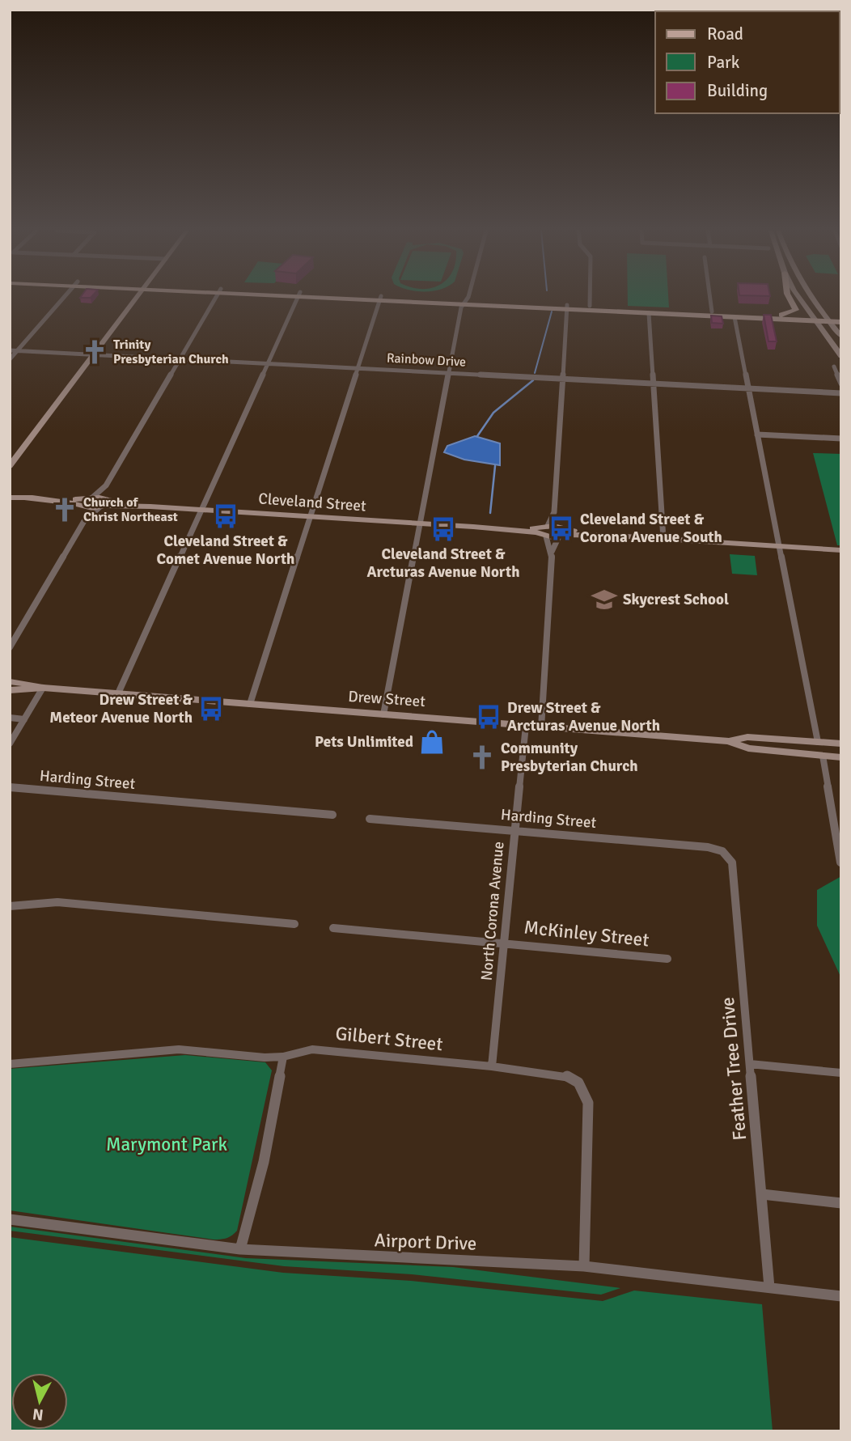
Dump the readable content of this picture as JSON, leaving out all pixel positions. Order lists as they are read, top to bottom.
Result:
{
  "streets": {
    "main road": ["Cleveland Street", "Drew Street"],
    "street": [
      "Rainbow Drive",
      "Harding Street",
      "North Corona Avenue",
      "McKinley Street",
      "Gilbert Street",
      "Feather Tree Drive",
      "Airport Drive"
    ]
  },
  "crossings": [
    ["Drew Street", "North Corona Avenue"],
    ["Harding Street", "North Corona Avenue"],
    ["Harding Street", "Feather Tree Drive"],
    ["North Corona Avenue", "McKinley Street"],
    ["North Corona Avenue", "Gilbert Street"],
    ["Gilbert Street", "Airport Drive"],
    ["Feather Tree Drive", "Airport Drive"]
  ],
  "parks": ["Marymont Park"],
  "places": {
    "church": ["Trinity Presbyterian Church", "Church of Christ Northeast", "Community Presbyterian Church"],
    "bus stop": [
      "Cleveland Street & Comet Avenue North",
      "Cleveland Street & Corona Avenue South",
      "Cleveland Street & Arcturas Avenue North",
      "Drew Street & Meteor Avenue North",
      "Drew Street & Arcturas Avenue North"
    ],
    "school or university": ["Skycrest School"],
    "shop": ["Pets Unlimited"]
  },
  "legend": ["Road", "Park", "Building"],
  "north": "bottom"
}
